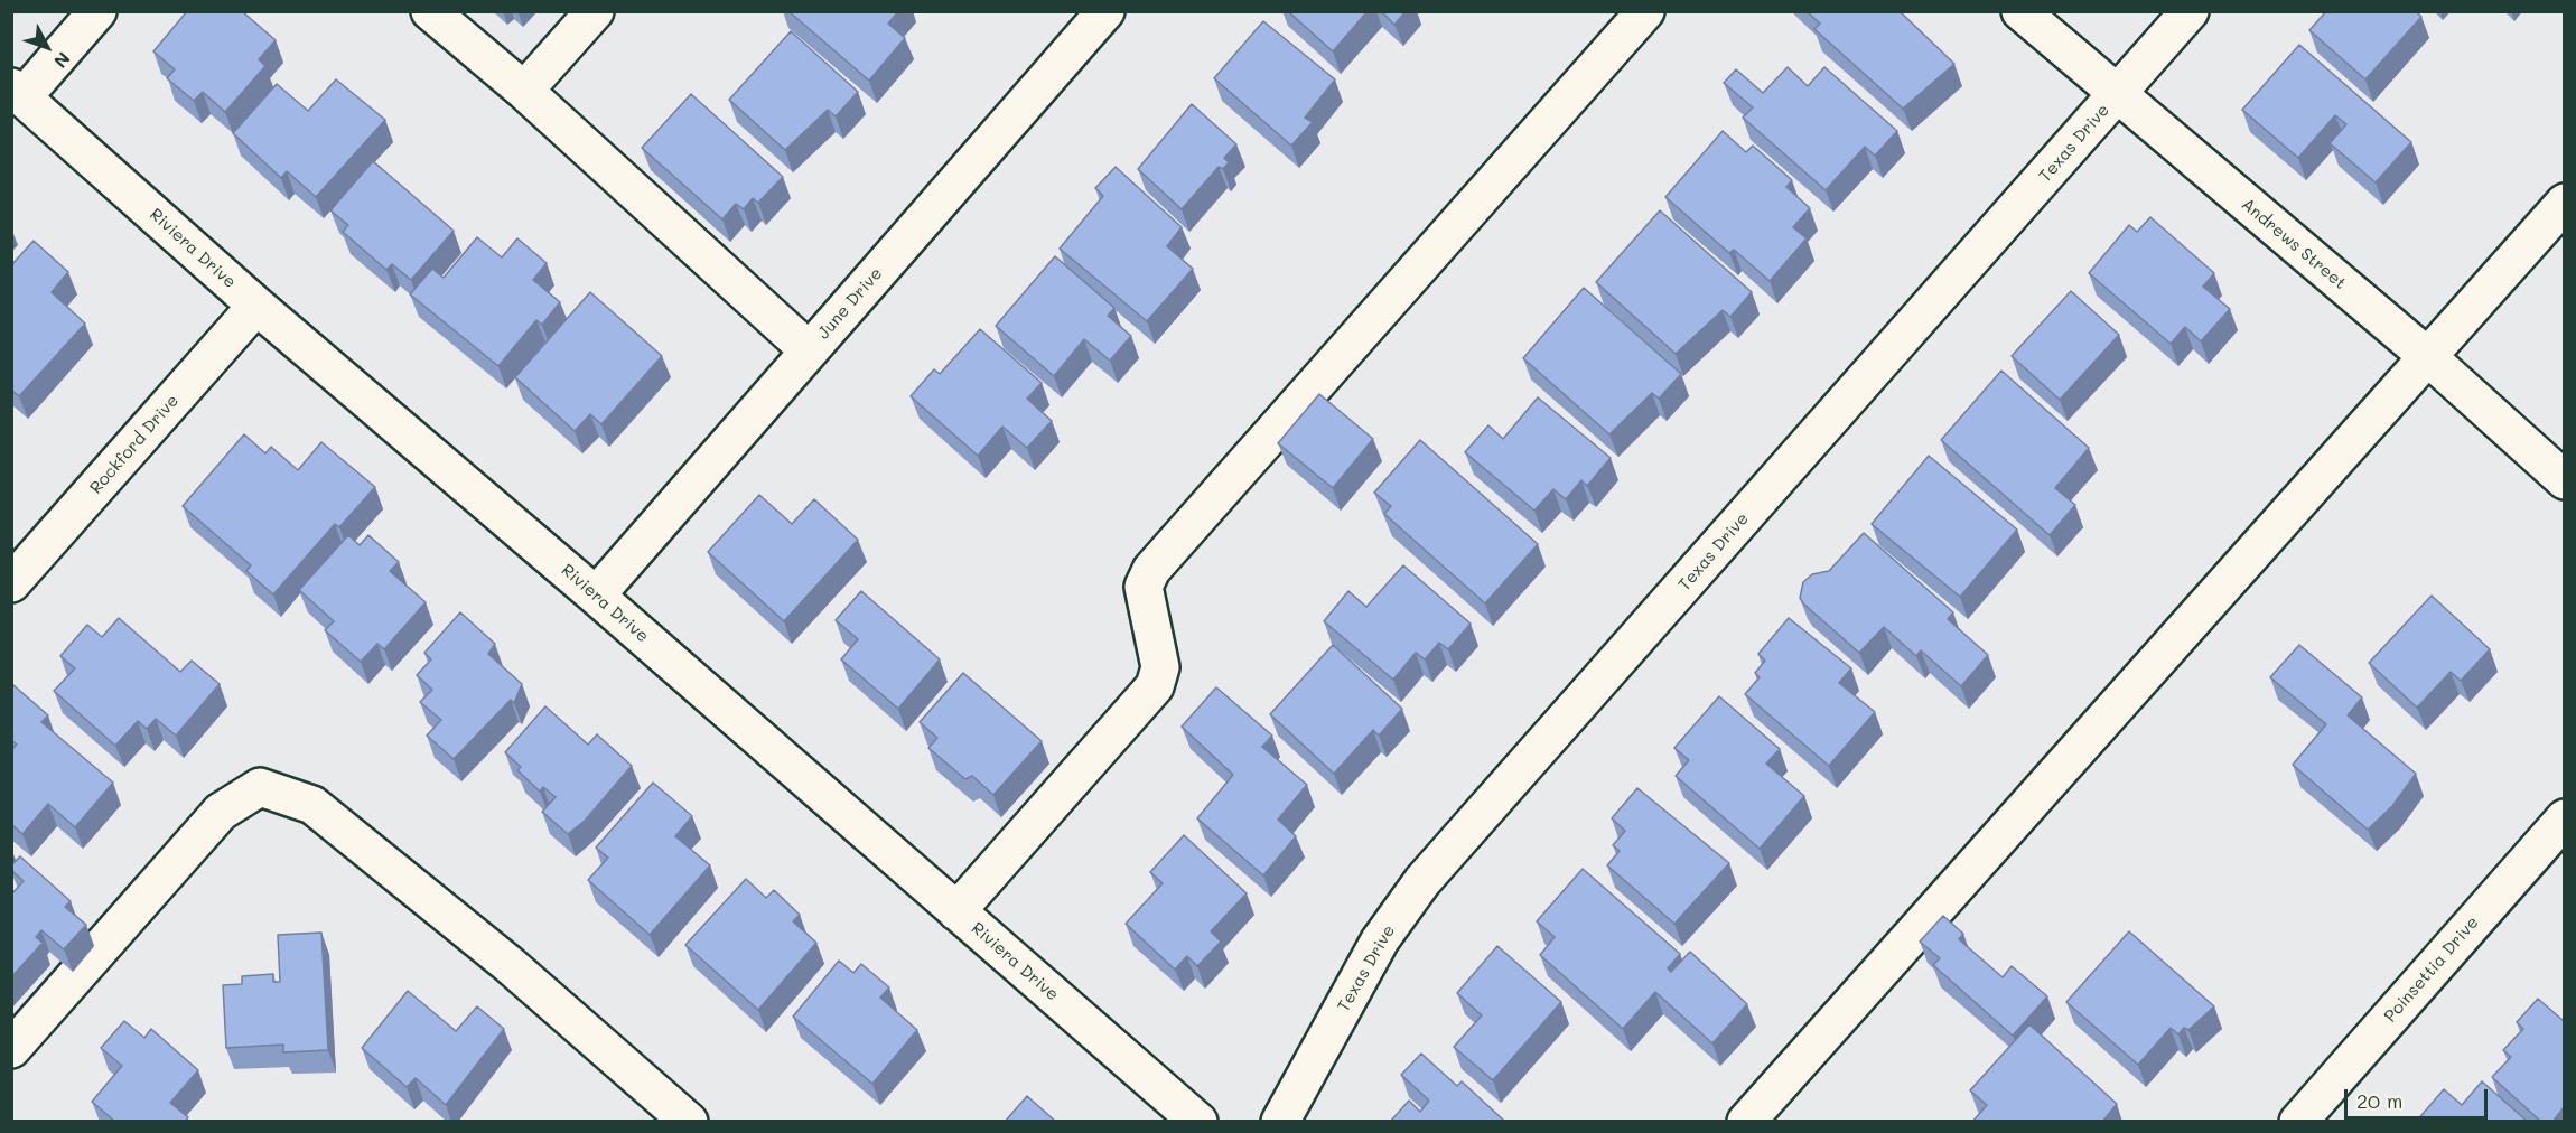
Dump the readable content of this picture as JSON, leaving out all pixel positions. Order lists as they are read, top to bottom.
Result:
{
  "streets": {
    "street": [
      "Texas Drive",
      "Andrews Street",
      "Riviera Drive",
      "June Drive",
      "Rockford Drive",
      "Poinsettia Drive"
    ]
  },
  "crossings": [
    ["Texas Drive", "Andrews Street"],
    ["Riviera Drive", "June Drive"],
    ["Riviera Drive", "Rockford Drive"]
  ],
  "scale_bar": "20 m",
  "north": "bottom right"
}
